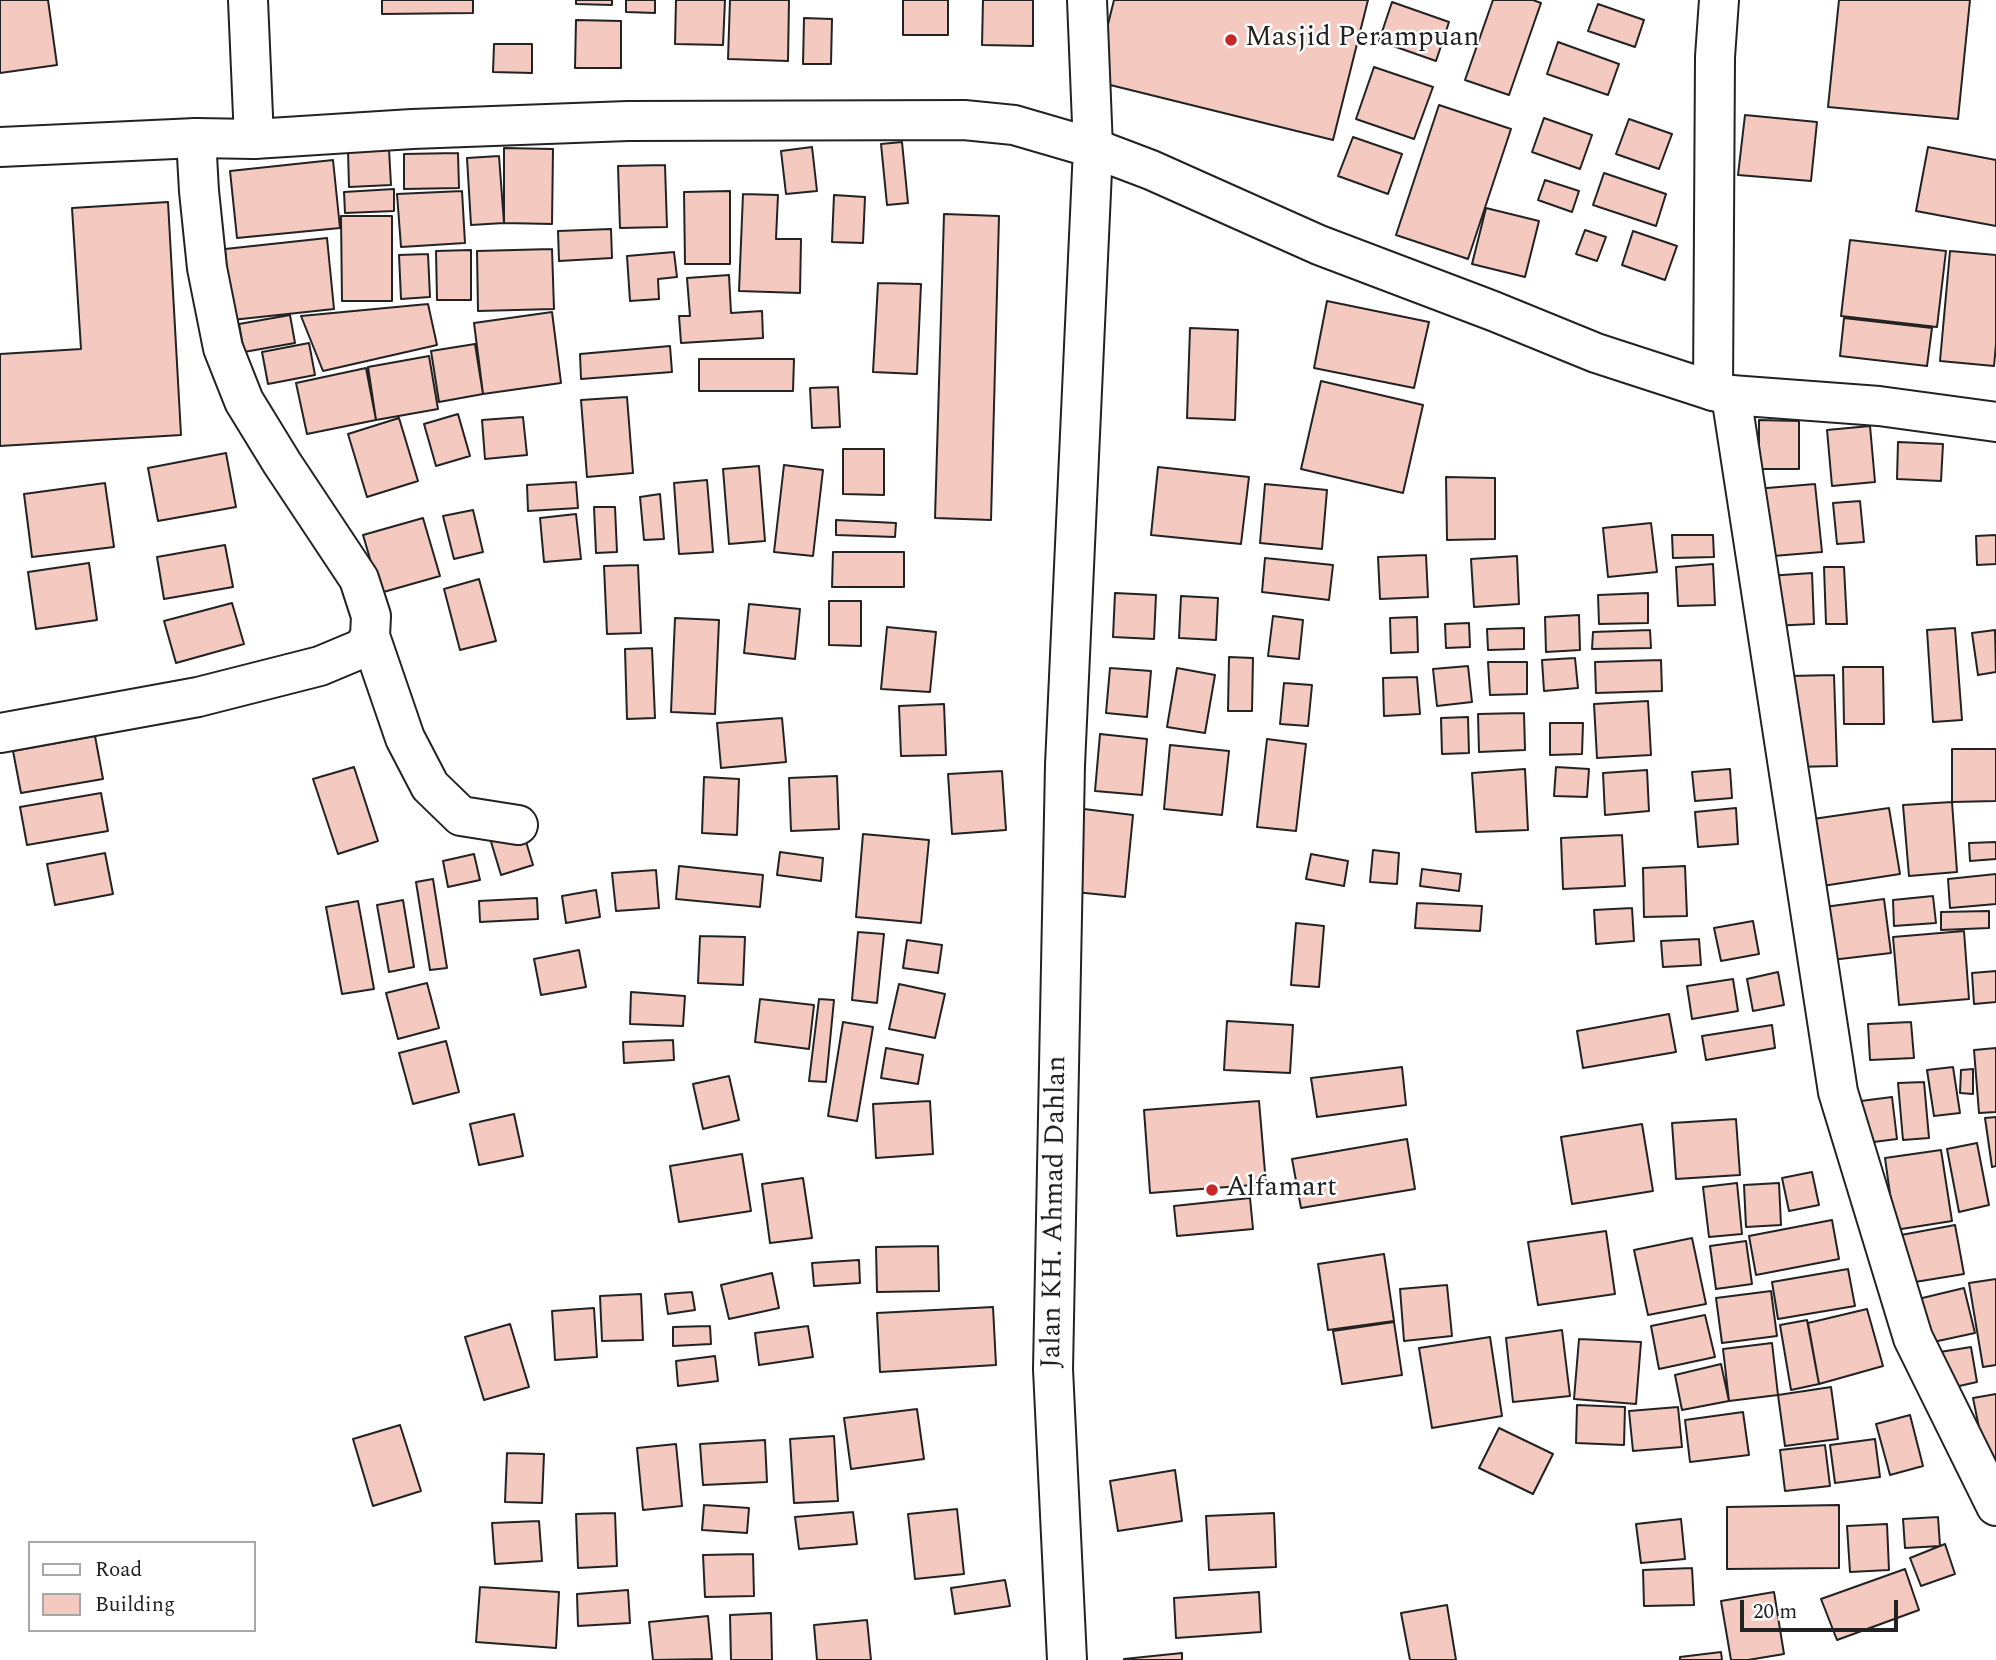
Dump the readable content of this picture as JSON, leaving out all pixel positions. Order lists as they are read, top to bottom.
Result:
{
  "streets": {
    "street": ["Jalan KH. Ahmad Dahlan"]
  },
  "places": ["Masjid Perampuan", "Alfamart"],
  "legend": ["Road", "Building"],
  "scale_bar": "20 m"
}
